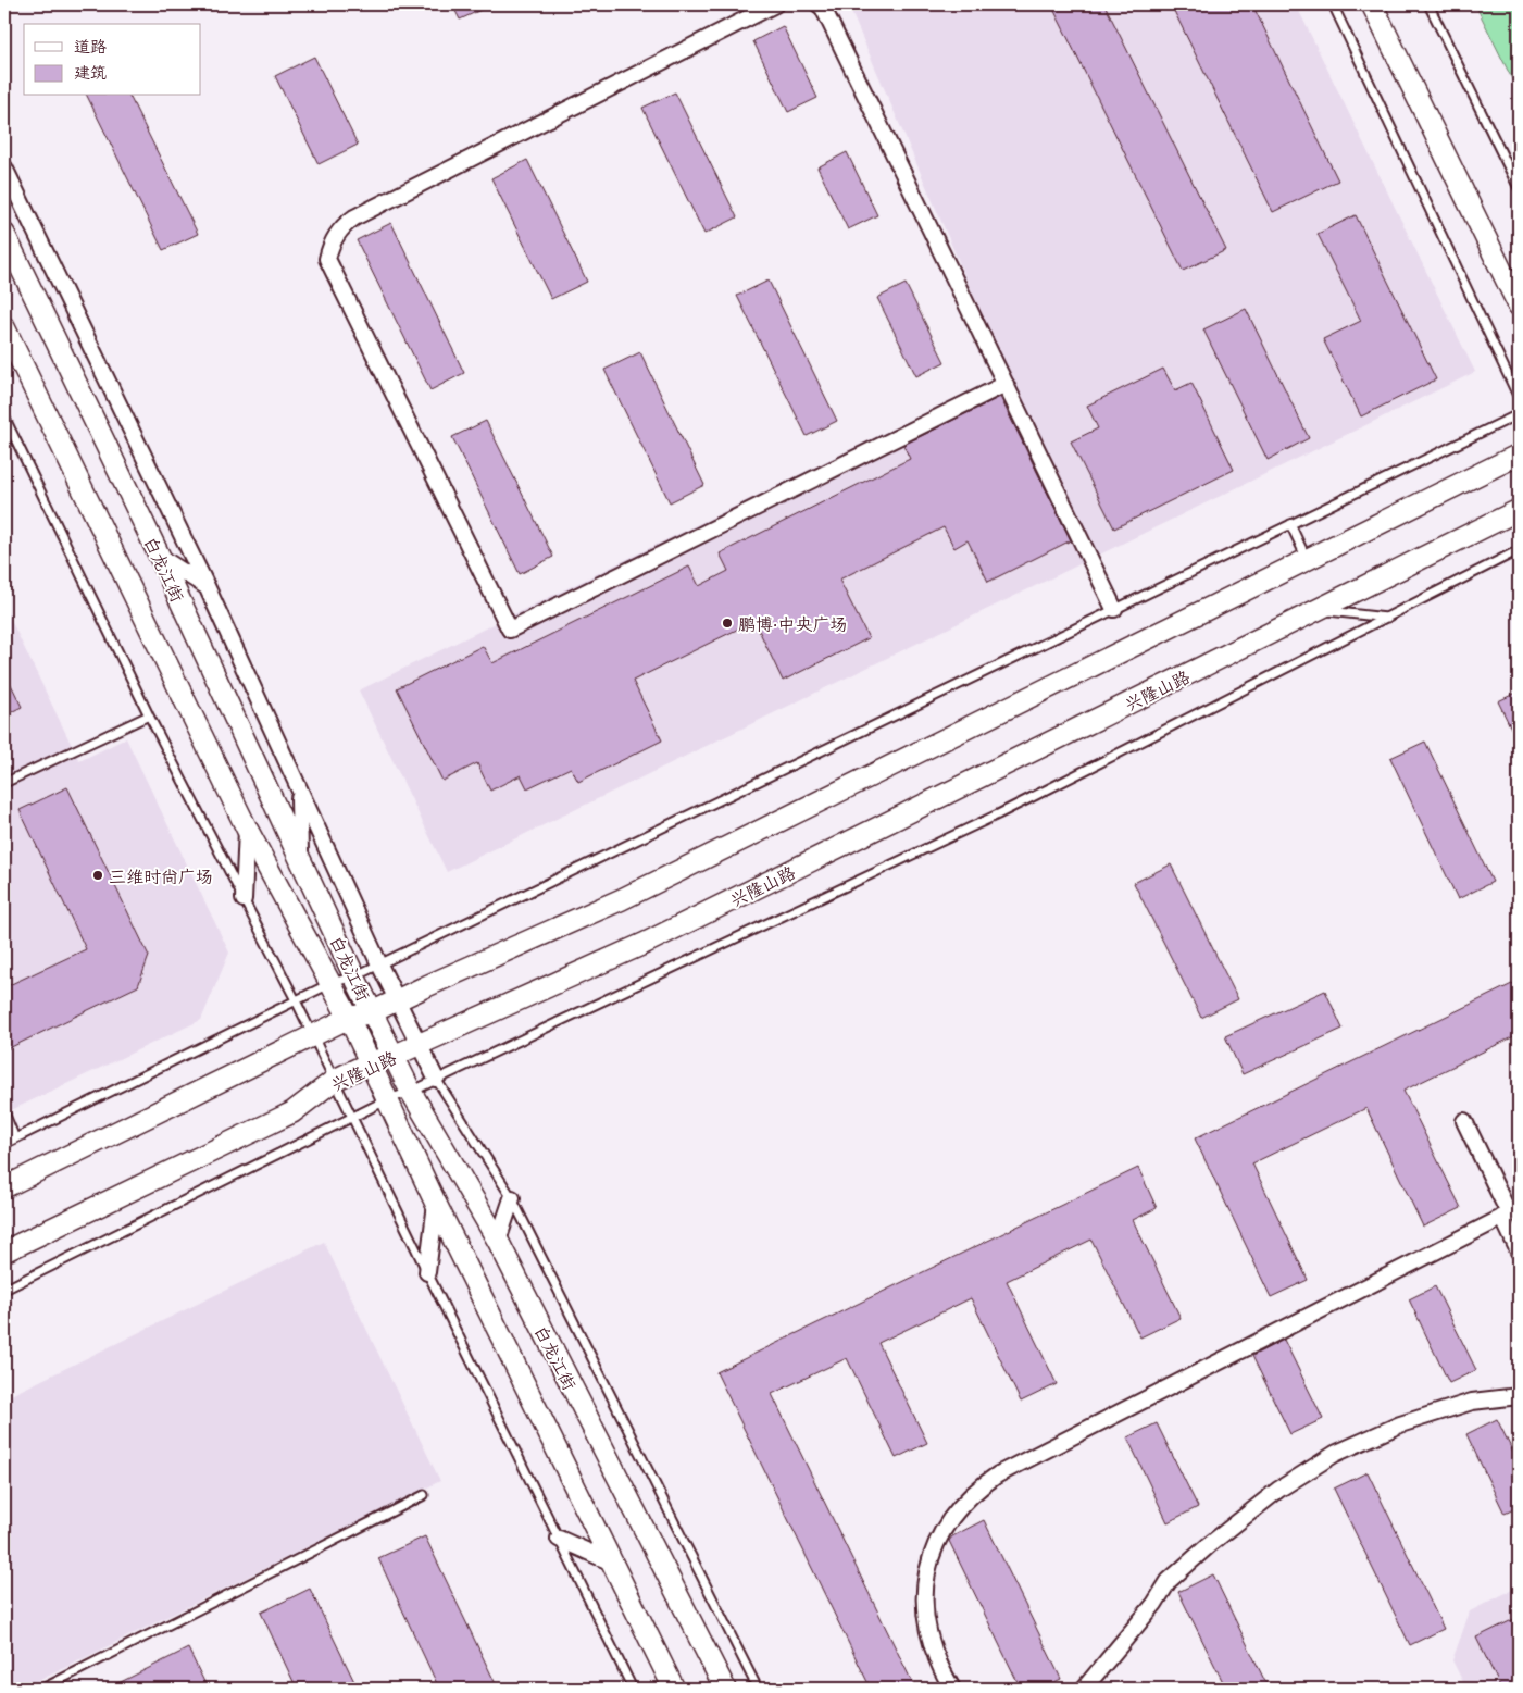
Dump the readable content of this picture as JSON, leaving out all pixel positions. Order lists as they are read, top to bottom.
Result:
{
  "streets": {
    "street": ["白龙江街", "兴隆山路"]
  },
  "crossings": [
    ["白龙江街", "兴隆山路"]
  ],
  "places": ["鹏博·中央广场", "三维时尚广场"],
  "legend": ["道路", "建筑"]
}
